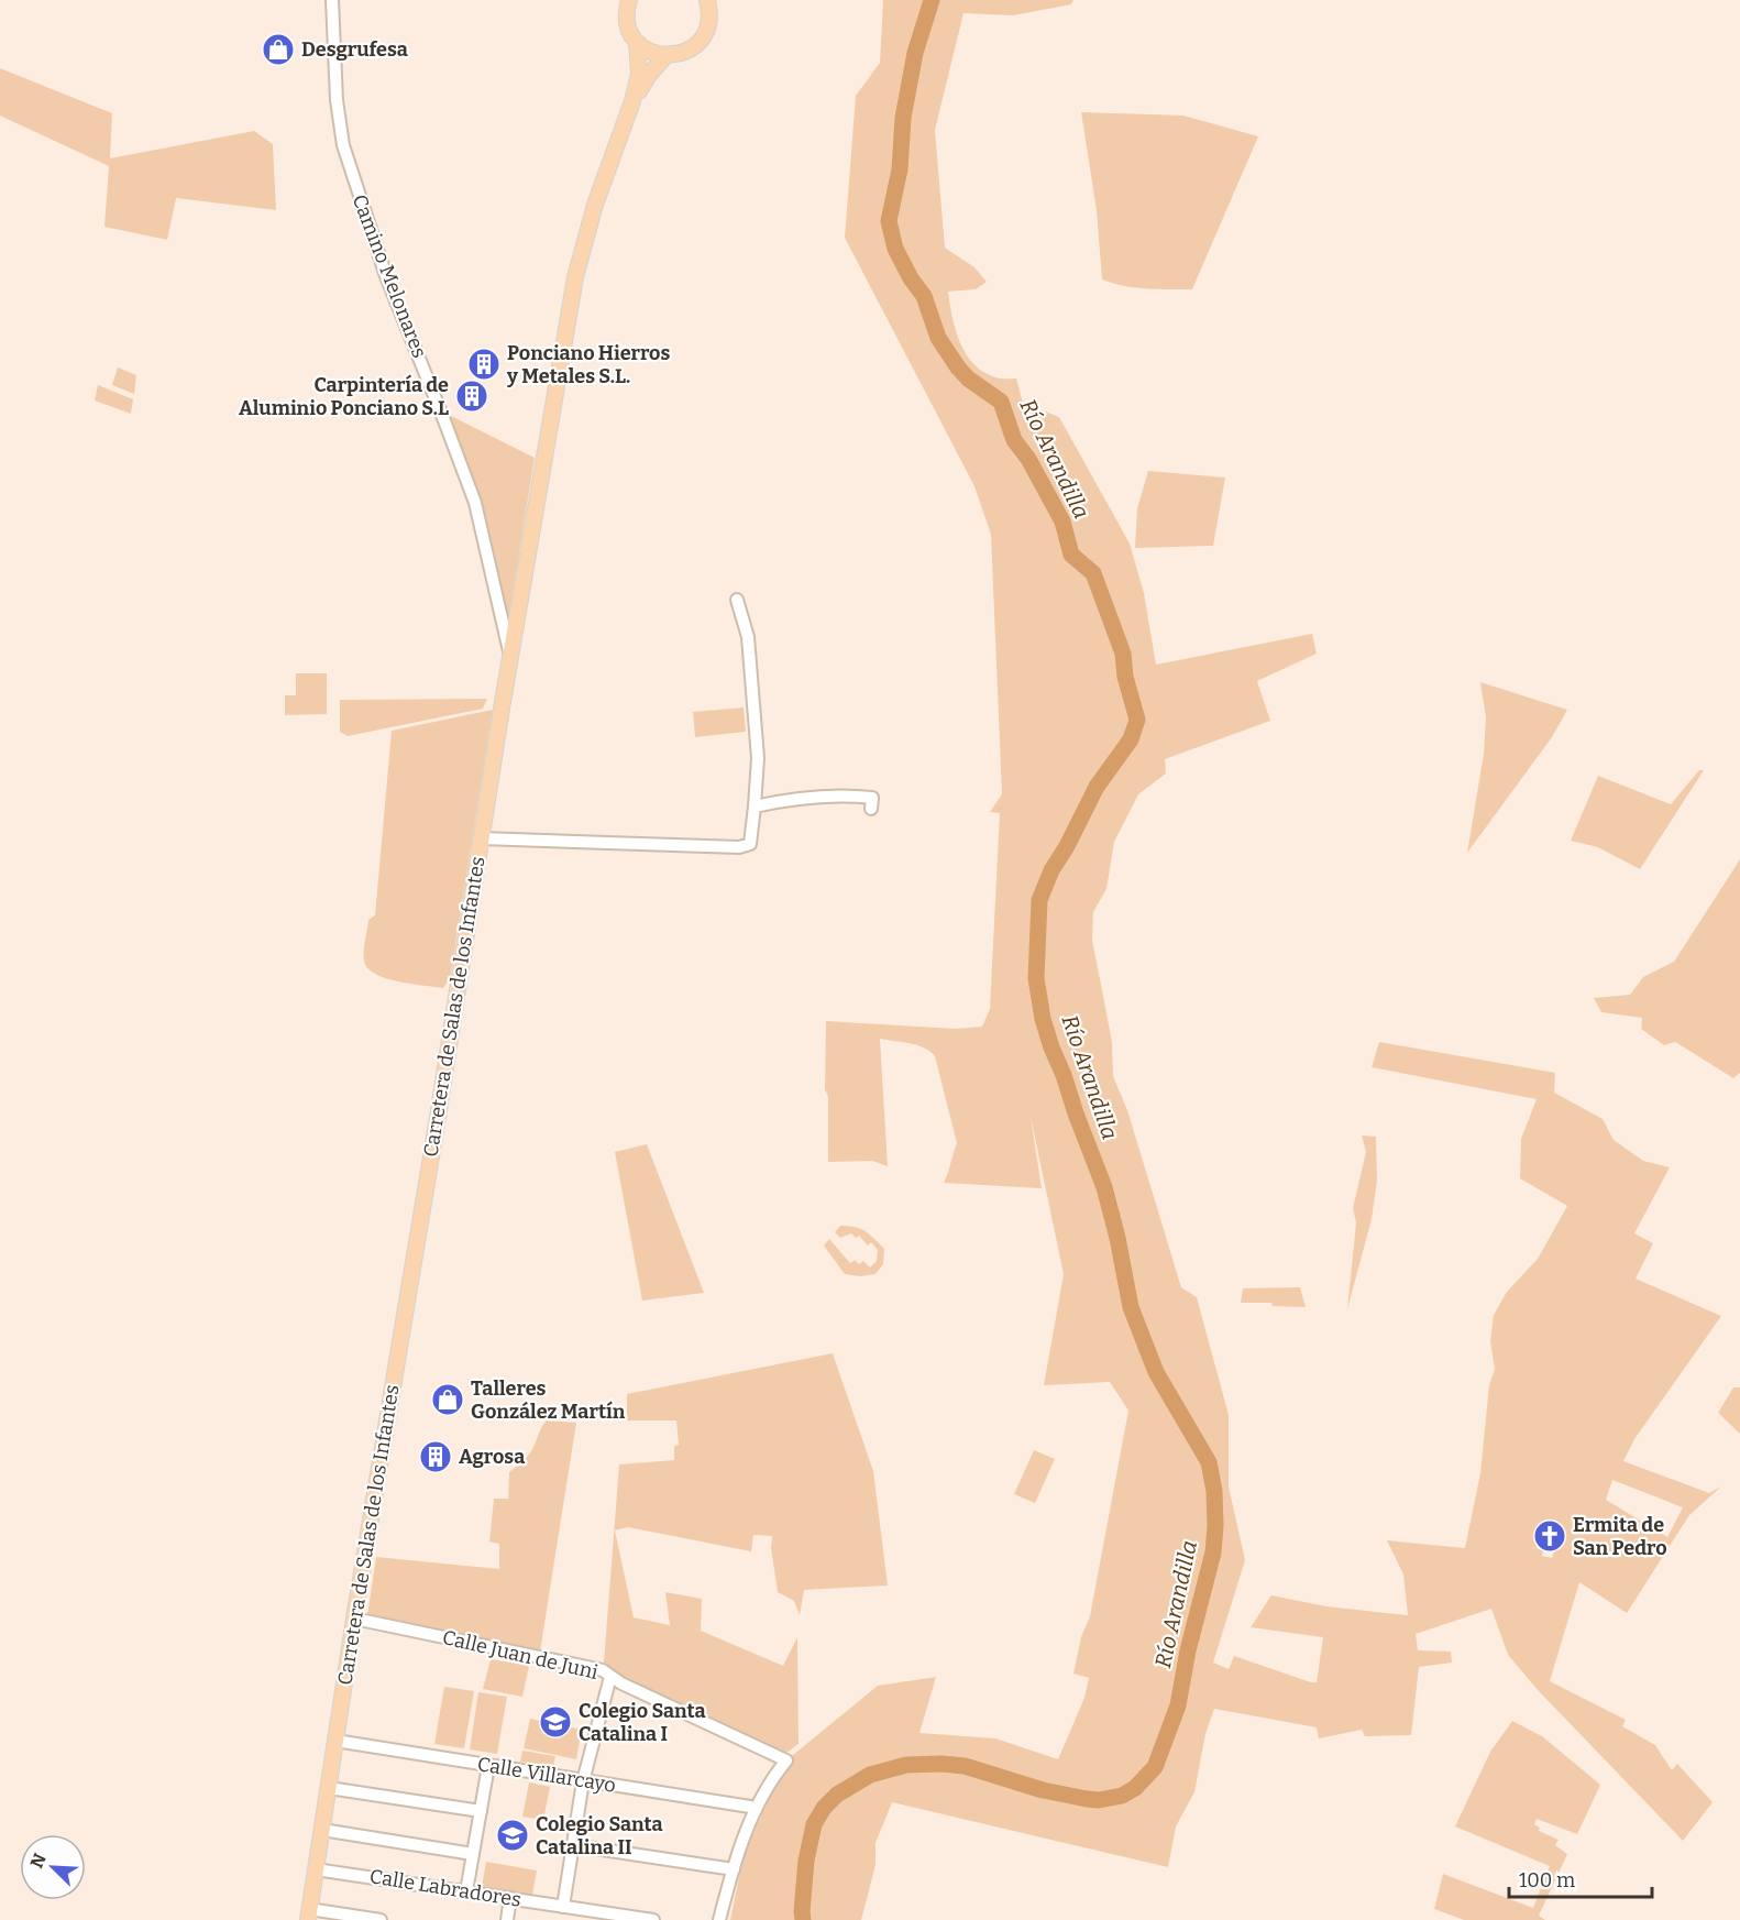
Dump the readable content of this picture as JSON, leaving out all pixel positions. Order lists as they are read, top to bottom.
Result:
{
  "streets": {
    "main road": ["Carretera de Salas de los Infantes"],
    "street": [
      "Camino Melonares",
      "Calle Juan de Juni",
      "Calle Villarcayo",
      "Calle Labradores"
    ]
  },
  "crossings": [
    ["Camino Melonares", "Carretera de Salas de los Infantes"],
    ["Carretera de Salas de los Infantes", "Calle Juan de Juni"],
    ["Carretera de Salas de los Infantes", "Calle Villarcayo"],
    ["Carretera de Salas de los Infantes", "Calle Labradores"],
    ["Calle Juan de Juni", "Calle Villarcayo"]
  ],
  "water": ["Río Arandilla"],
  "places": {
    "shop": ["Desgrufesa", "Talleres González Martín"],
    "building": ["Ponciano Hierros y Metales S.L.", "Carpintería de Aluminio Ponciano S.L", "Agrosa"],
    "church": ["Ermita de San Pedro"],
    "school or university": ["Colegio Santa Catalina I", "Colegio Santa Catalina II"]
  },
  "scale_bar": "100 m",
  "north": "top left"
}
